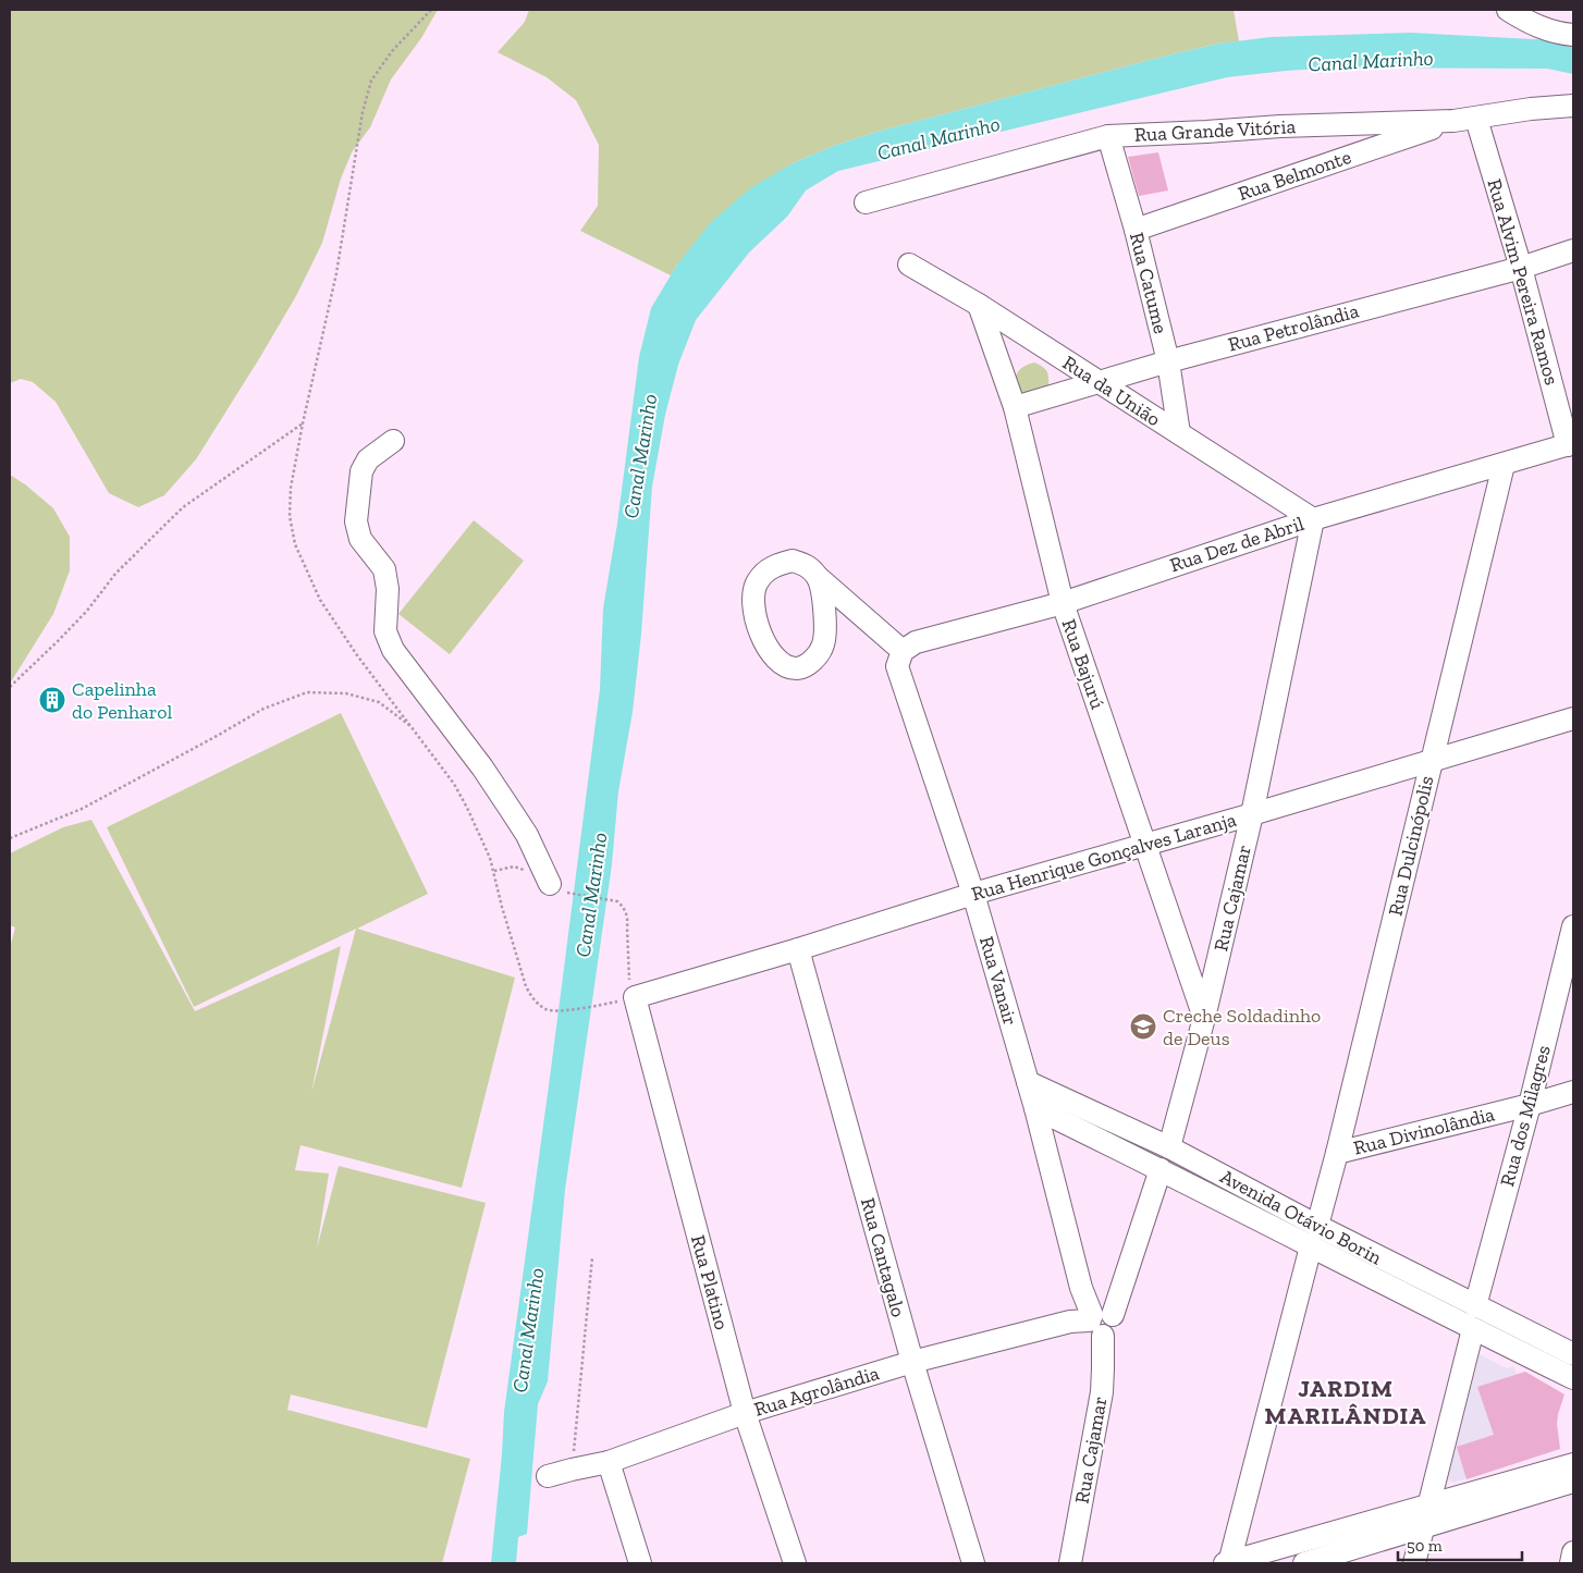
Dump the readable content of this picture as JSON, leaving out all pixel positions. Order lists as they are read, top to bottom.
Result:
{
  "streets": {
    "street": [
      "Rua Grande Vitória",
      "Rua Belmonte",
      "Rua Alvim Pereira Ramos",
      "Rua Catume",
      "Rua Petrolândia",
      "Rua da União",
      "Rua Dez de Abril",
      "Rua Bajurú",
      "Rua Dulcinópolis",
      "Rua Henrique Gonçalves Laranja",
      "Rua Cajamar",
      "Rua Vanair",
      "Rua dos Milagres",
      "Rua Divinolândia",
      "Avenida Otávio Borin",
      "Rua Cantagalo",
      "Rua Platino",
      "Rua Agrolândia"
    ]
  },
  "crossings": [
    ["Rua Grande Vitória", "Rua Belmonte"],
    ["Rua Grande Vitória", "Rua Alvim Pereira Ramos"],
    ["Rua Grande Vitória", "Rua Catume"],
    ["Rua Belmonte", "Rua Catume"],
    ["Rua Alvim Pereira Ramos", "Rua Petrolândia"],
    ["Rua Alvim Pereira Ramos", "Rua Dez de Abril"],
    ["Rua Catume", "Rua Petrolândia"],
    ["Rua Catume", "Rua da União"],
    ["Rua Petrolândia", "Rua da União"],
    ["Rua Petrolândia", "Rua Bajurú"],
    ["Rua da União", "Rua Dez de Abril"],
    ["Rua da União", "Rua Bajurú"],
    ["Rua da União", "Rua Cajamar"],
    ["Rua Dez de Abril", "Rua Bajurú"],
    ["Rua Dez de Abril", "Rua Dulcinópolis"],
    ["Rua Dez de Abril", "Rua Cajamar"],
    ["Rua Dez de Abril", "Rua Vanair"],
    ["Rua Bajurú", "Rua Henrique Gonçalves Laranja"],
    ["Rua Bajurú", "Rua Cajamar"],
    ["Rua Dulcinópolis", "Rua Henrique Gonçalves Laranja"],
    ["Rua Dulcinópolis", "Rua Divinolândia"],
    ["Rua Dulcinópolis", "Avenida Otávio Borin"],
    ["Rua Henrique Gonçalves Laranja", "Rua Cajamar"],
    ["Rua Henrique Gonçalves Laranja", "Rua Vanair"],
    ["Rua Henrique Gonçalves Laranja", "Rua Cantagalo"],
    ["Rua Henrique Gonçalves Laranja", "Rua Platino"],
    ["Rua Cajamar", "Rua Vanair"],
    ["Rua Cajamar", "Avenida Otávio Borin"],
    ["Rua Cajamar", "Rua Agrolândia"],
    ["Rua Vanair", "Avenida Otávio Borin"],
    ["Rua Vanair", "Rua Agrolândia"],
    ["Rua dos Milagres", "Rua Divinolândia"],
    ["Rua dos Milagres", "Avenida Otávio Borin"],
    ["Rua Cantagalo", "Rua Agrolândia"],
    ["Rua Platino", "Rua Agrolândia"]
  ],
  "districts": ["JARDIM MARILÂNDIA"],
  "water": ["Canal Marinho"],
  "places": {
    "building": ["Capelinha do Penharol"],
    "school or university": ["Creche Soldadinho de Deus"]
  },
  "scale_bar": "50 m"
}
